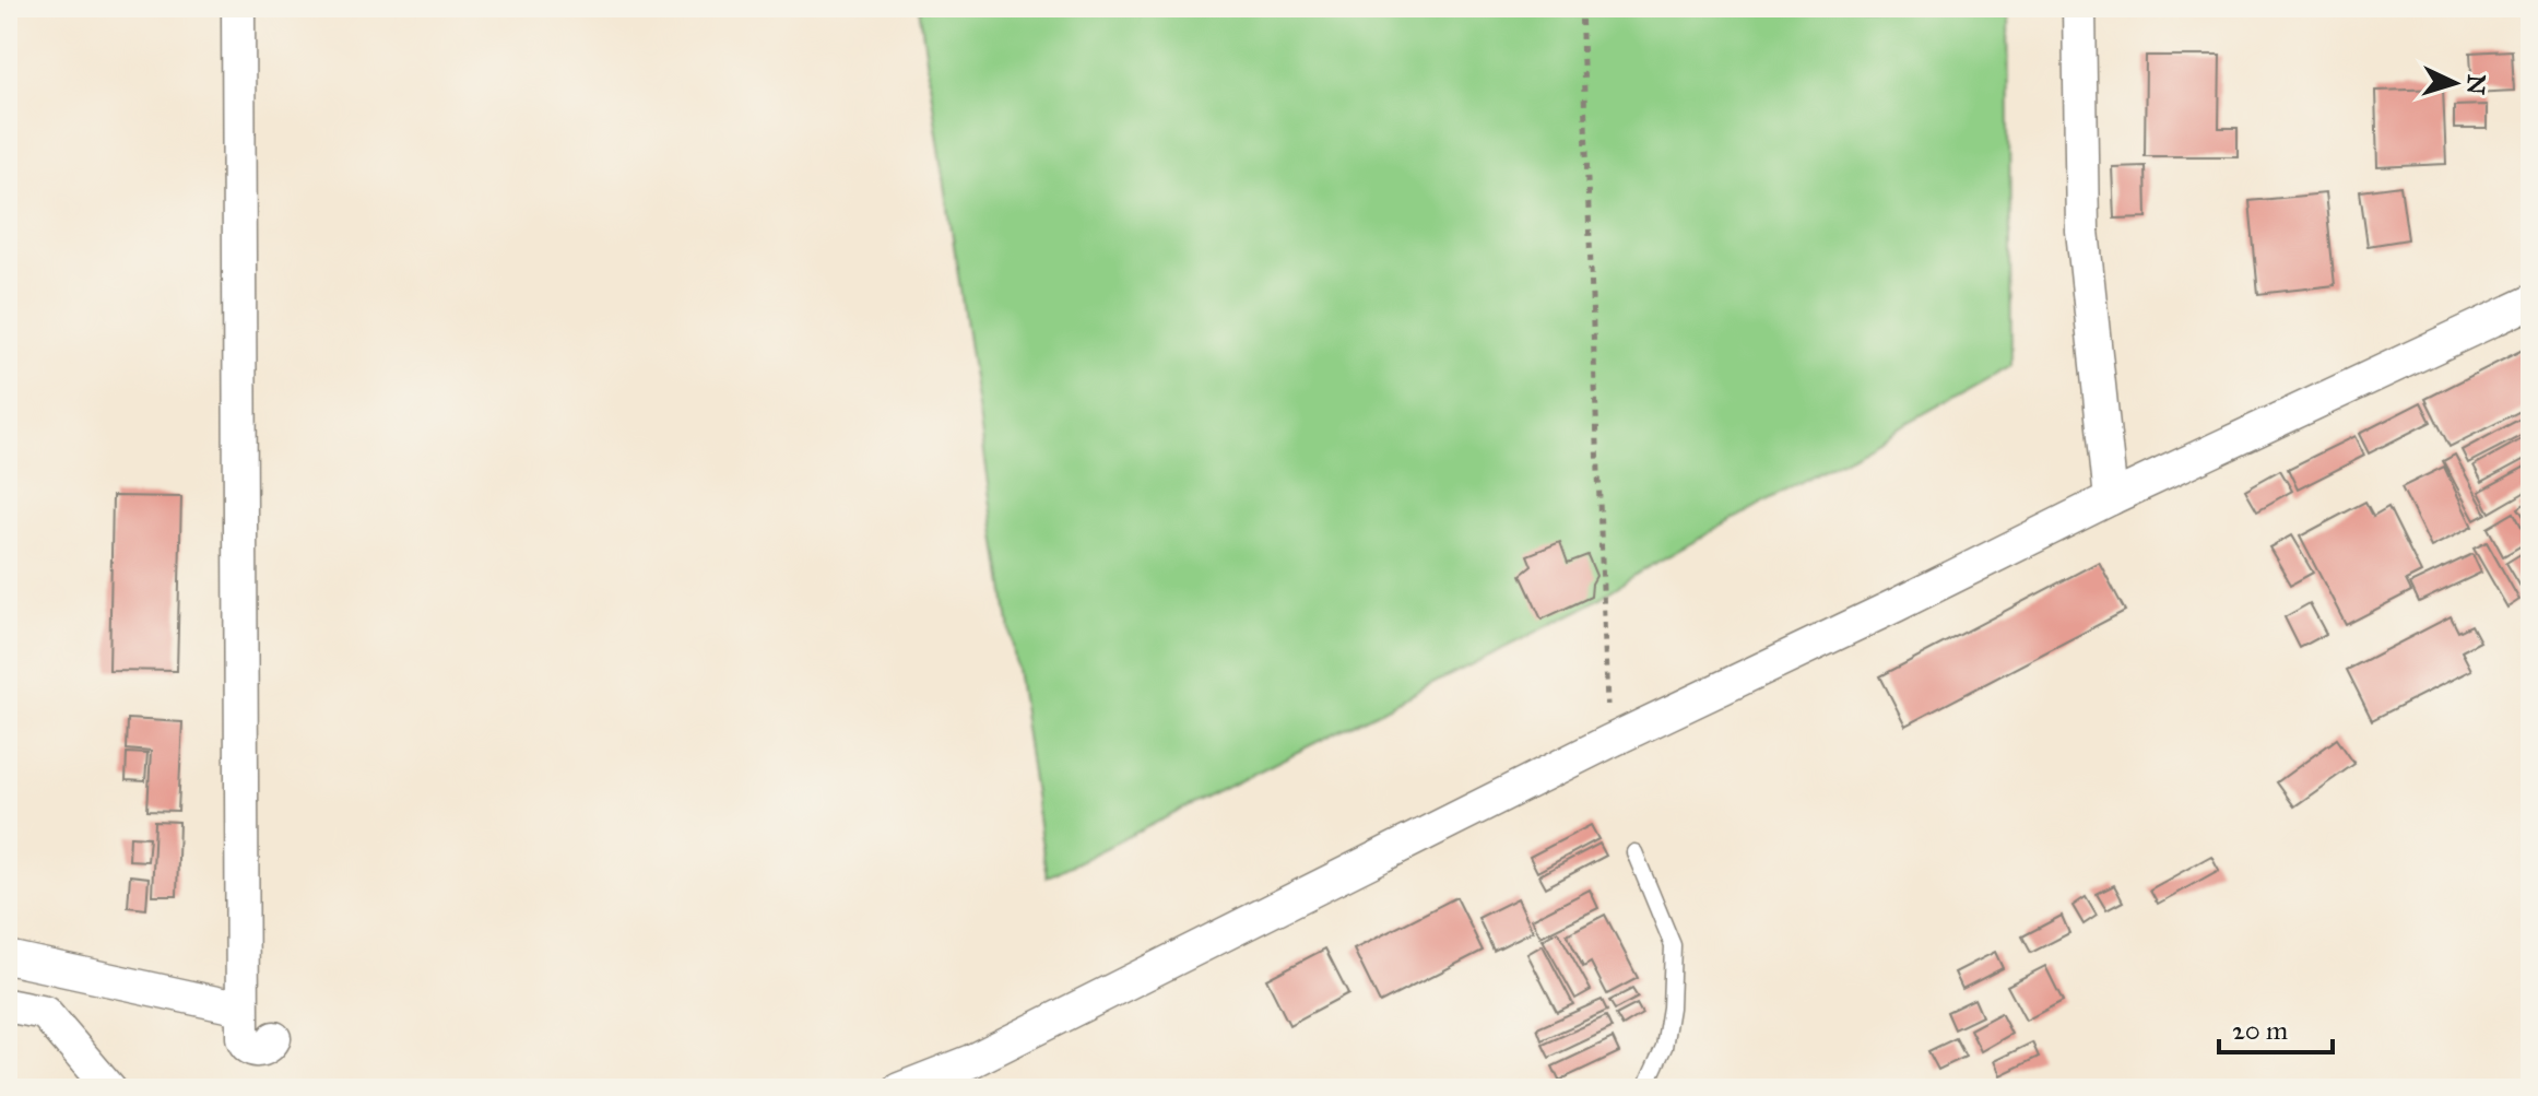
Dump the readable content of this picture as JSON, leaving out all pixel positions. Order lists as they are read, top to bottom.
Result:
{
  "scale_bar": "20 m",
  "north": "right"
}
